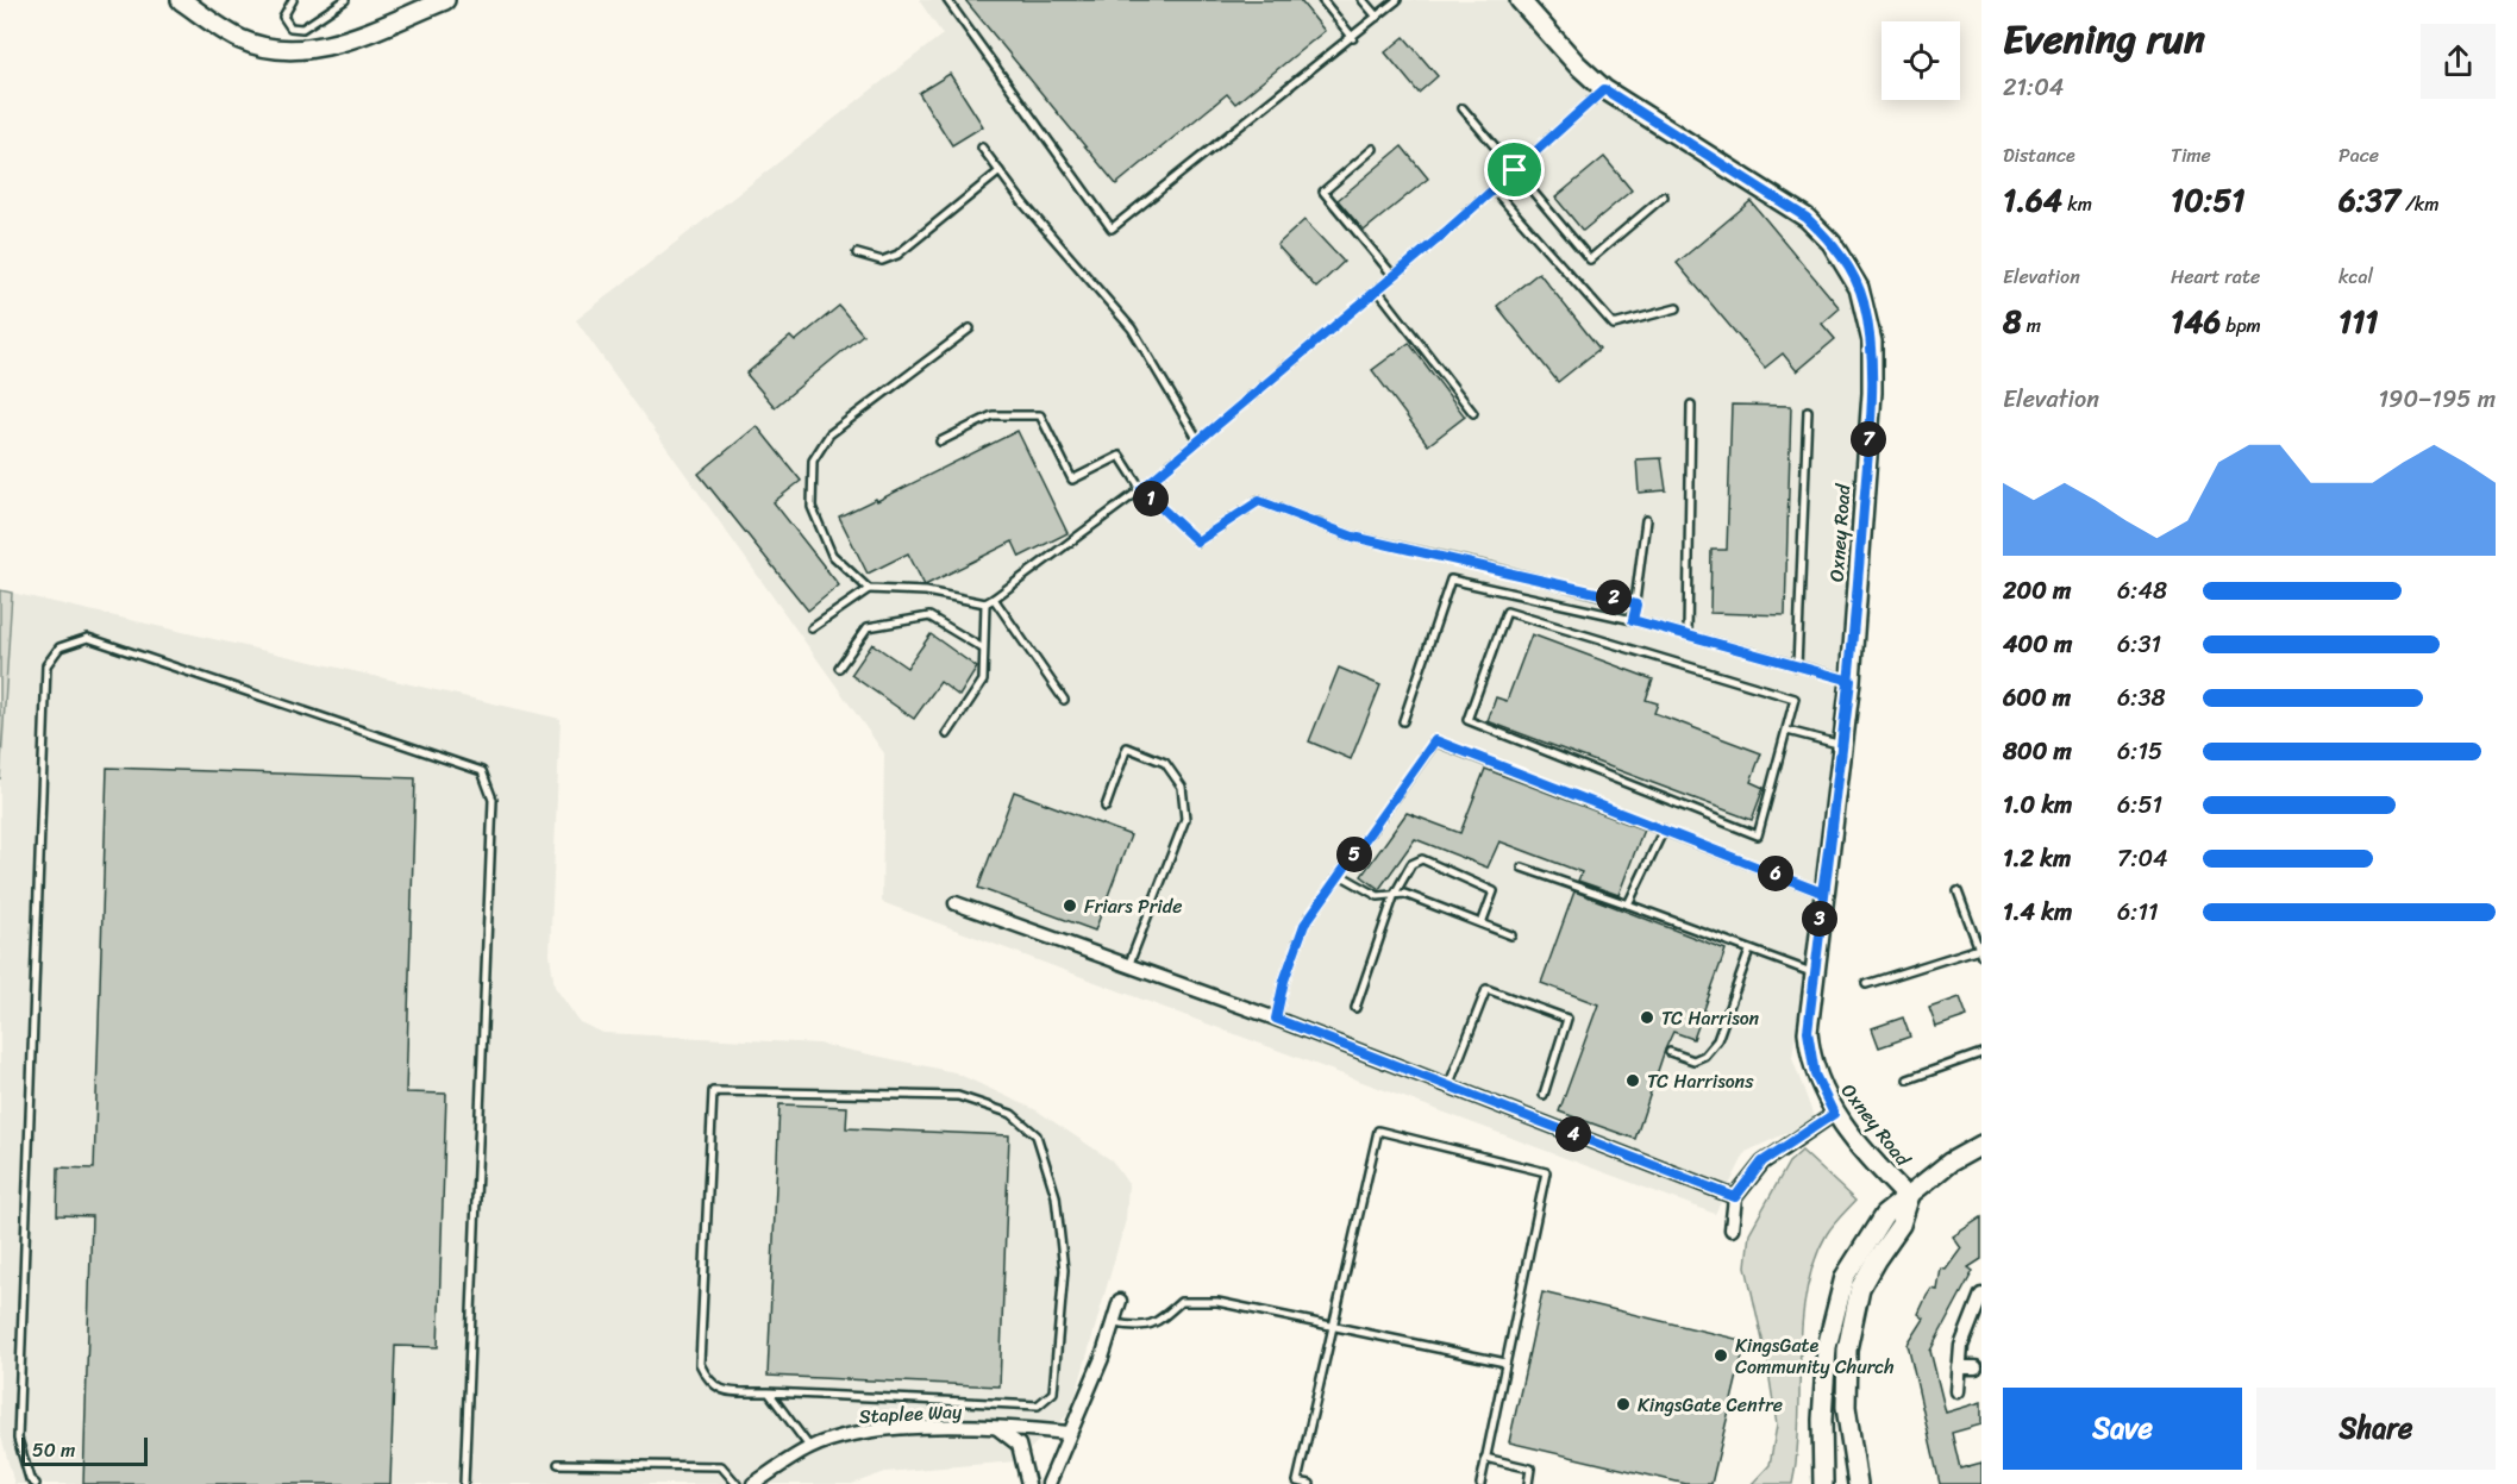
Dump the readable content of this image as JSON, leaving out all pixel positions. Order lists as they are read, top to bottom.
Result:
{
  "streets": {
    "street": ["Oxney Road", "Staplee Way"]
  },
  "places": [
    "Friars Pride",
    "TC Harrison",
    "TC Harrisons",
    "KingsGate Community Church",
    "KingsGate Centre"
  ],
  "scale_bar": "50 m",
  "page": {
    "heading": ["Evening run", "21:04"],
    "stats": [
      ["Distance", "1.64 km"],
      ["Time", "10:51"],
      ["Pace", "6:37 /km"],
      ["Elevation", "8 m"],
      ["Heart rate", "146 bpm"],
      ["kcal", "111"]
    ],
    "chart": ["Elevation", "190–195 m"],
    "pins": [
      "7",
      "1",
      "2",
      "5",
      "6",
      "3",
      "4"
    ],
    "list": [
      {
        "name": "200 m",
        "note": "6:48"
      },
      {
        "name": "400 m",
        "note": "6:31"
      },
      {
        "name": "600 m",
        "note": "6:38"
      },
      {
        "name": "800 m",
        "note": "6:15"
      },
      {
        "name": "1.0 km",
        "note": "6:51"
      },
      {
        "name": "1.2 km",
        "note": "7:04"
      },
      {
        "name": "1.4 km",
        "note": "6:11"
      }
    ],
    "buttons": ["Save", "Share"],
    "scale": "50 m"
  }
}
